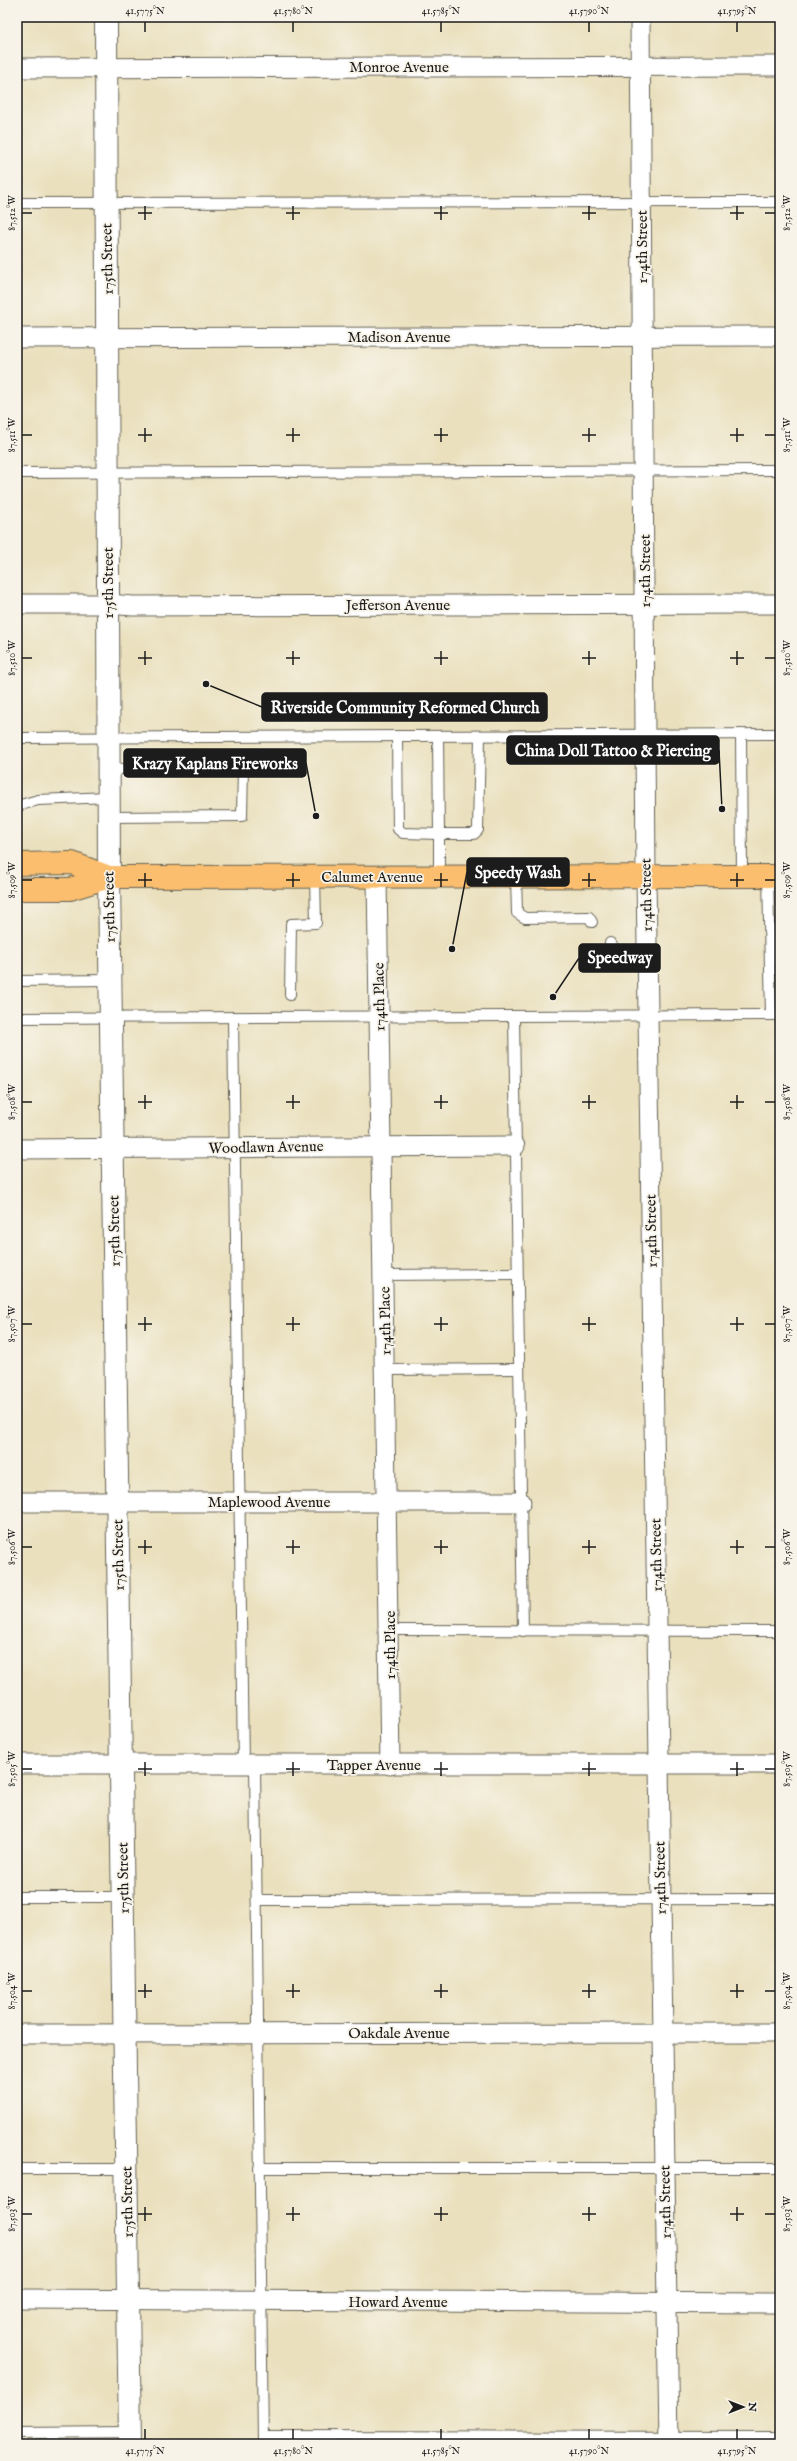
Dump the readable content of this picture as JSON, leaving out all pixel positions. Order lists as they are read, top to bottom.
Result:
{
  "streets": {
    "main road": ["Calumet Avenue"],
    "street": [
      "Monroe Avenue",
      "174th Street",
      "175th Street",
      "Madison Avenue",
      "Jefferson Avenue",
      "174th Place",
      "Woodlawn Avenue",
      "Maplewood Avenue",
      "Tapper Avenue",
      "Oakdale Avenue",
      "Howard Avenue"
    ]
  },
  "crossings": [
    ["Monroe Avenue", "174th Street"],
    ["Monroe Avenue", "175th Street"],
    ["174th Street", "Madison Avenue"],
    ["174th Street", "Jefferson Avenue"],
    ["174th Street", "Calumet Avenue"],
    ["174th Street", "Tapper Avenue"],
    ["174th Street", "Oakdale Avenue"],
    ["174th Street", "Howard Avenue"],
    ["175th Street", "Madison Avenue"],
    ["175th Street", "Jefferson Avenue"],
    ["175th Street", "Calumet Avenue"],
    ["175th Street", "Woodlawn Avenue"],
    ["175th Street", "Maplewood Avenue"],
    ["175th Street", "Tapper Avenue"],
    ["175th Street", "Oakdale Avenue"],
    ["175th Street", "Howard Avenue"],
    ["Calumet Avenue", "174th Place"],
    ["174th Place", "Woodlawn Avenue"],
    ["174th Place", "Maplewood Avenue"],
    ["174th Place", "Tapper Avenue"]
  ],
  "places": [
    "Riverside Community Reformed Church",
    "China Doll Tattoo & Piercing",
    "Krazy Kaplans Fireworks",
    "Speedy Wash",
    "Speedway"
  ],
  "north": "right",
  "coordinates": [
    "41.5775°N",
    "41.5780°N",
    "41.5785°N",
    "41.5790°N",
    "41.5795°N",
    "87.512°W",
    "87.511°W",
    "87.510°W",
    "87.509°W",
    "87.508°W",
    "87.507°W",
    "87.506°W",
    "87.505°W",
    "87.504°W",
    "87.503°W"
  ]
}
